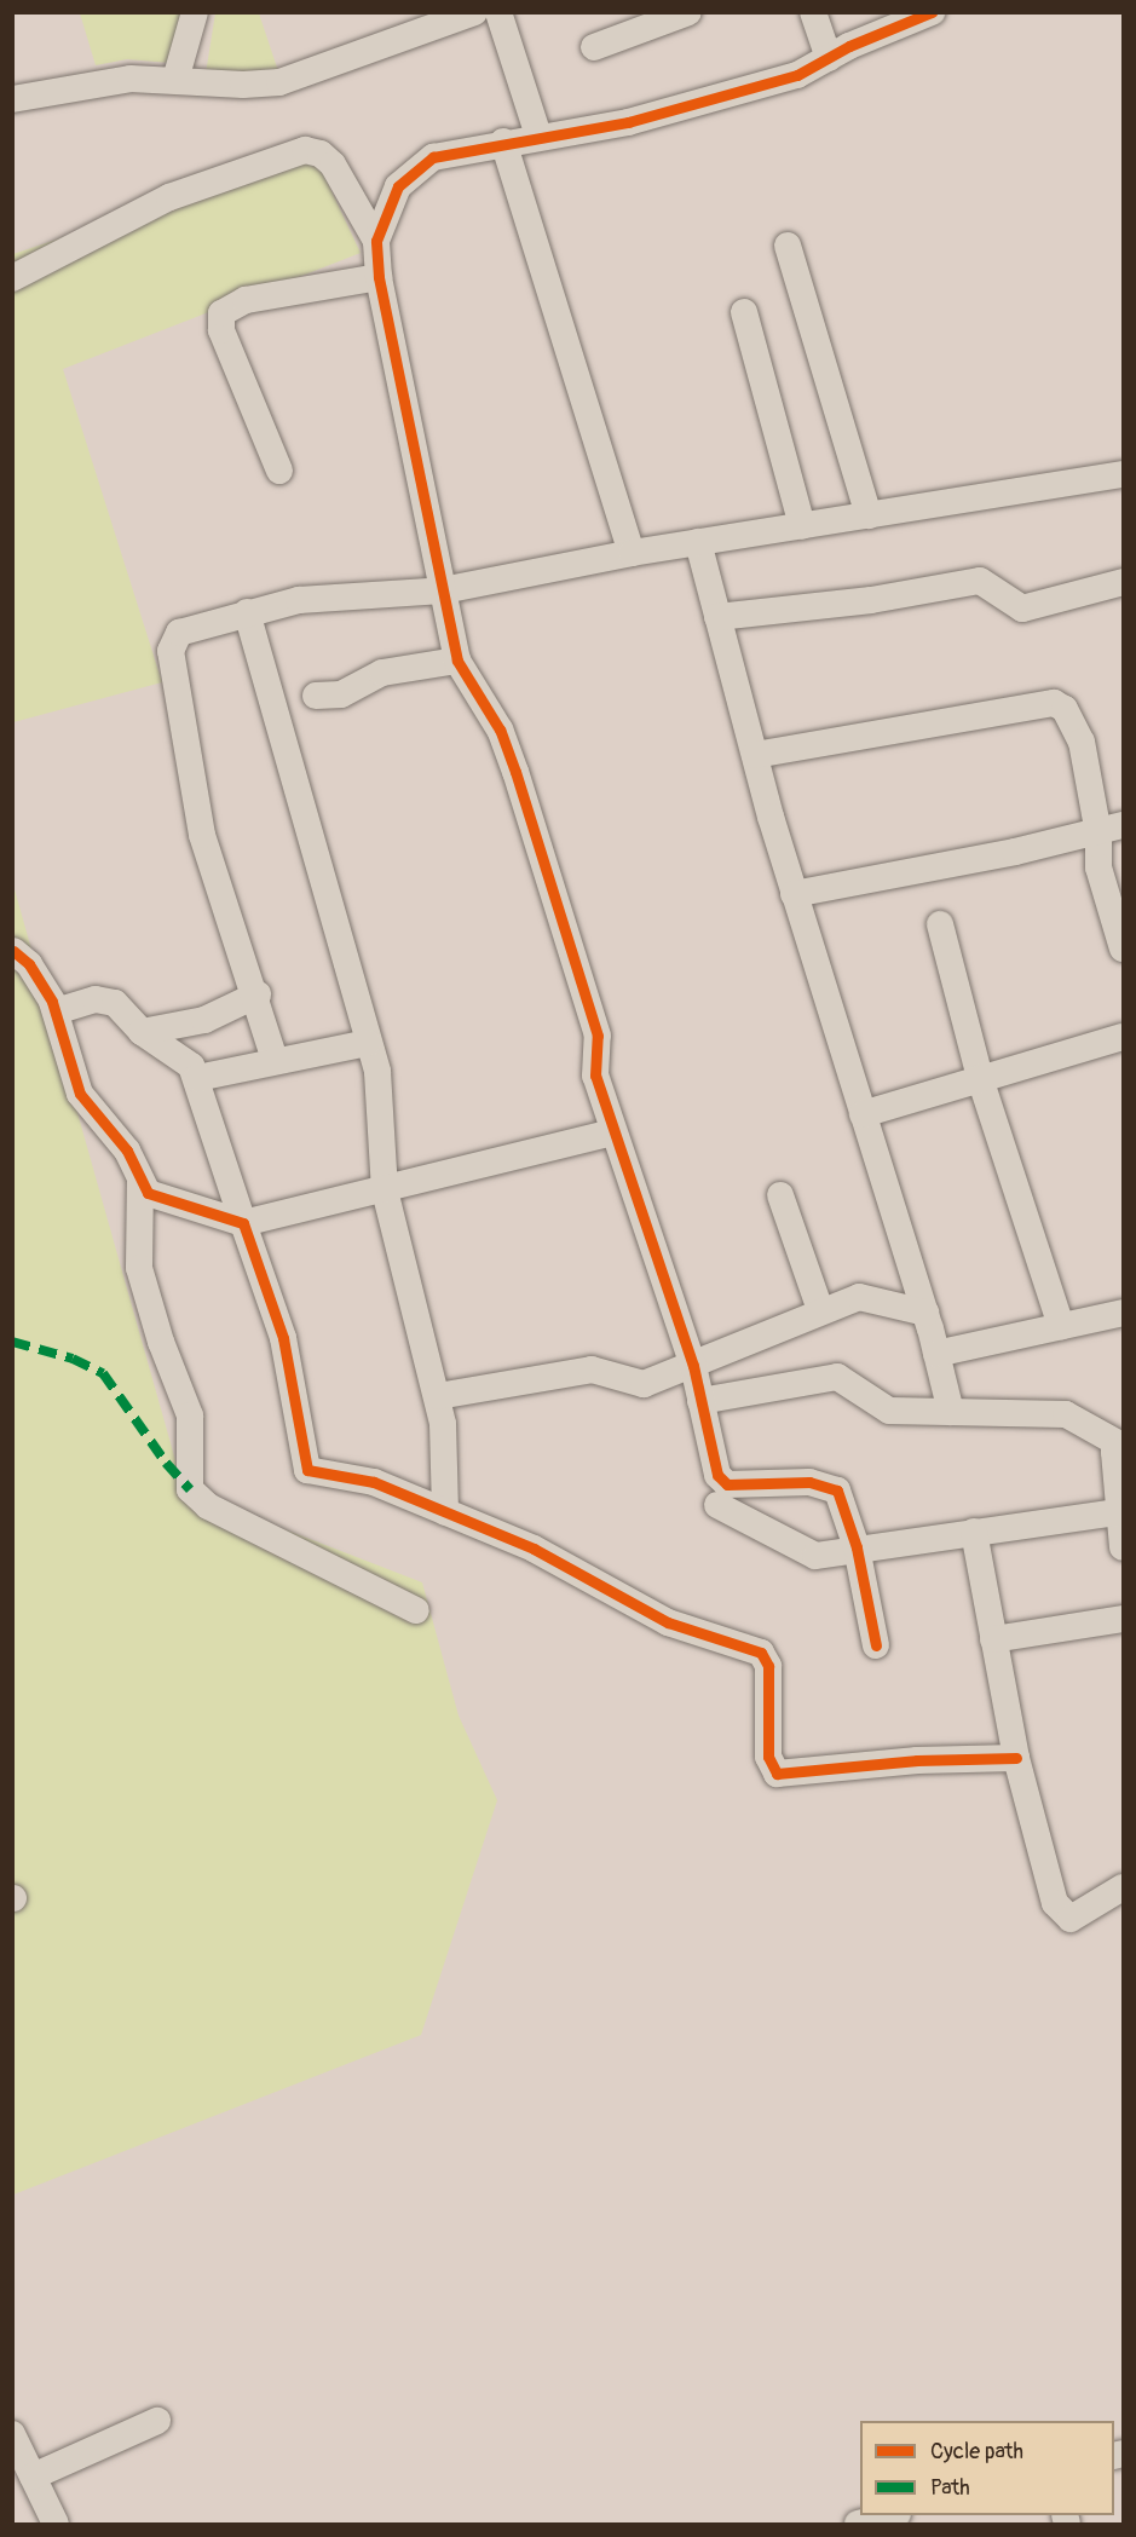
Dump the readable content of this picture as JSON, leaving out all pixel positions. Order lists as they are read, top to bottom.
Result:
{
  "legend": ["Cycle path", "Path"]
}
